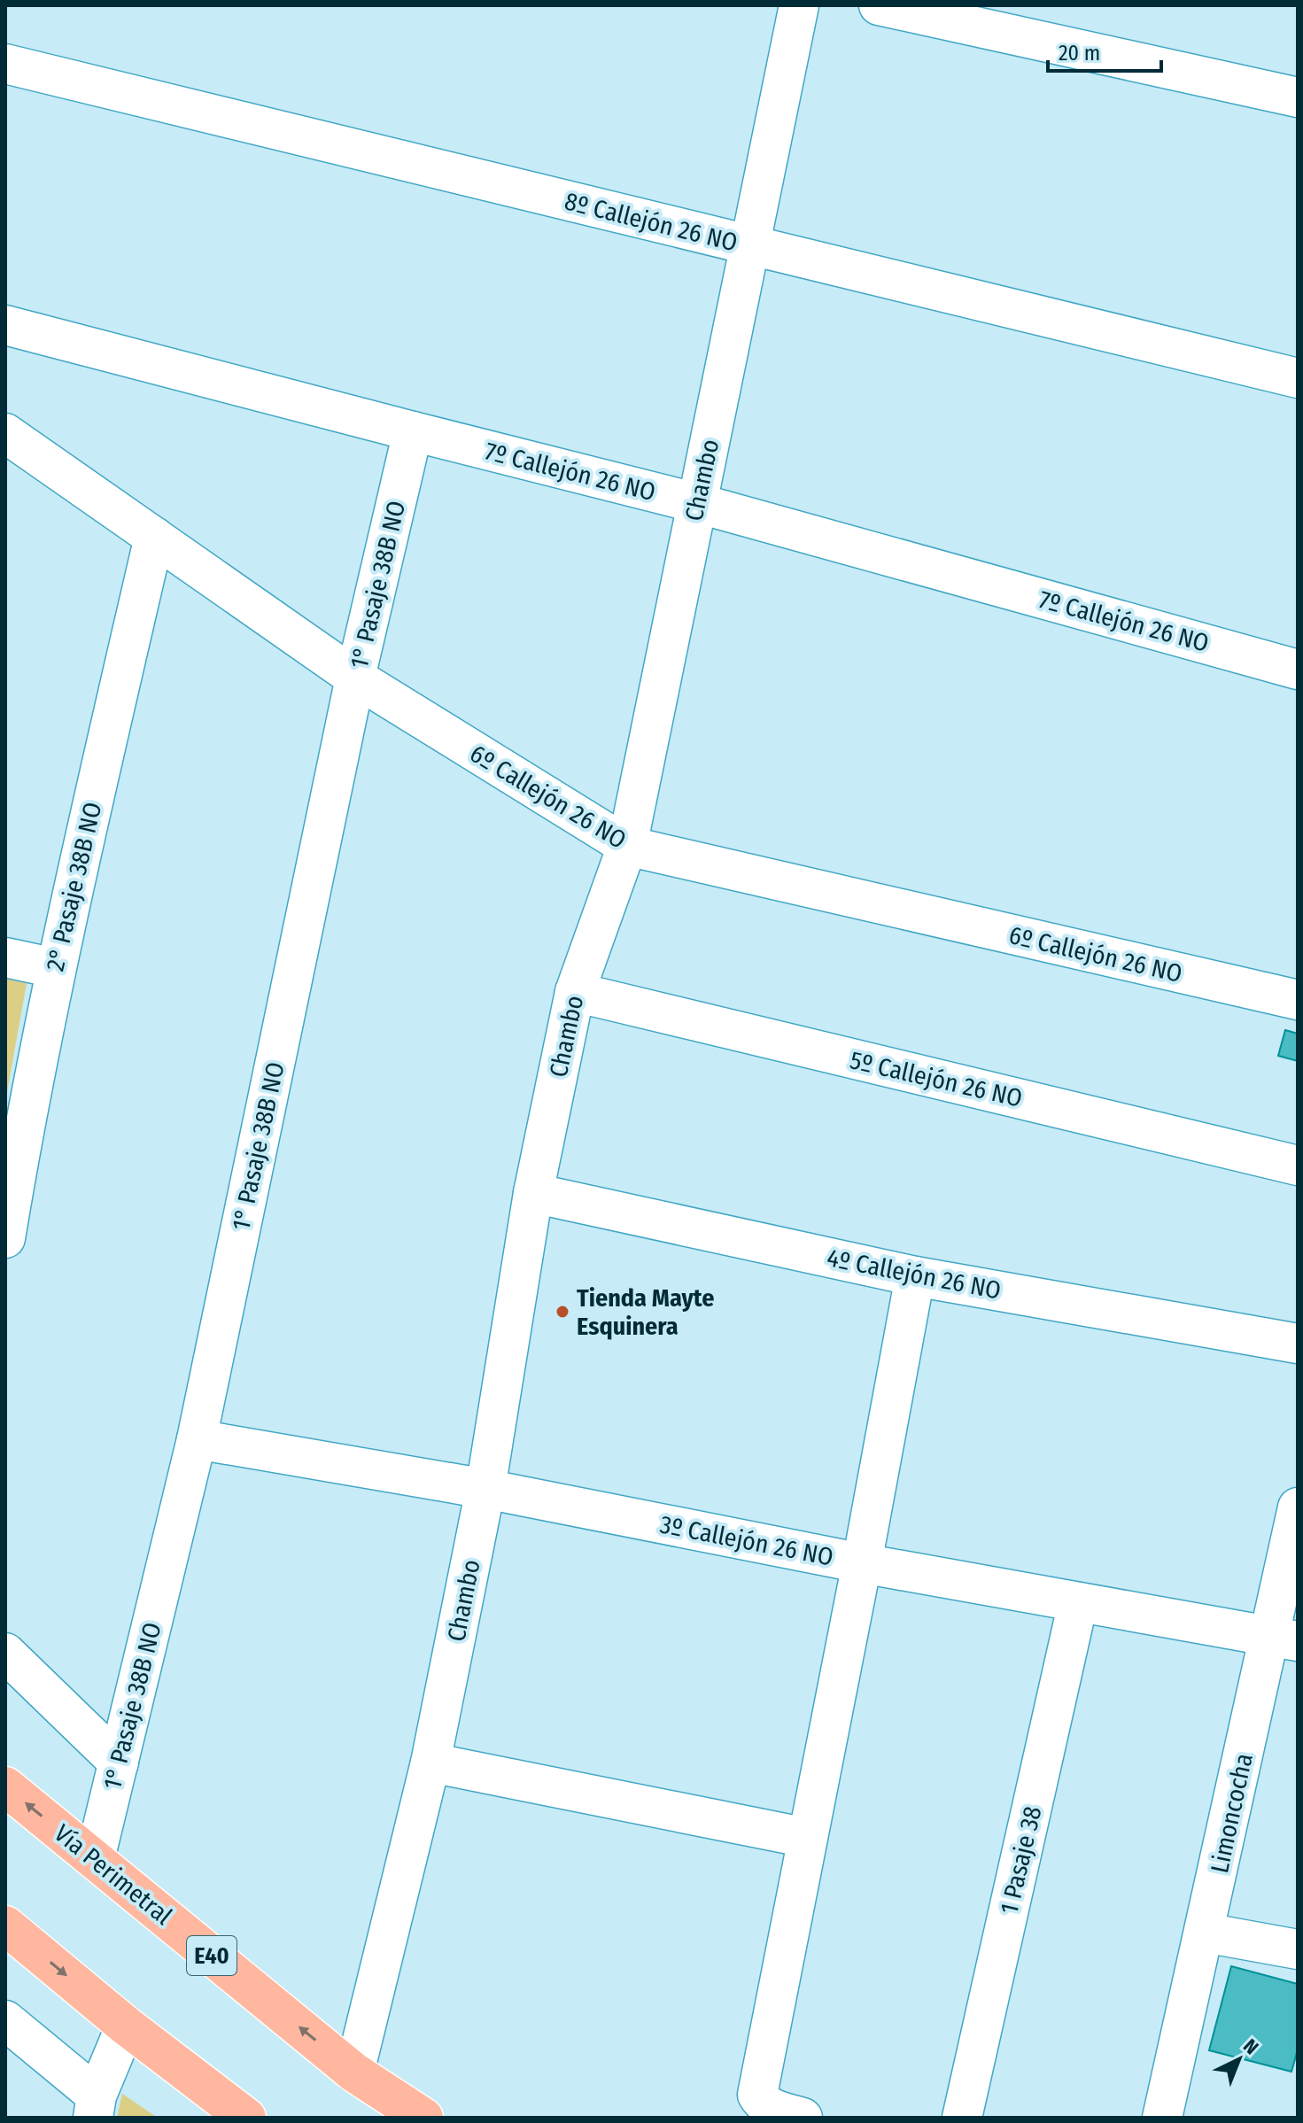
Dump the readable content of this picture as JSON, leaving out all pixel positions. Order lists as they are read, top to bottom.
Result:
{
  "streets": {
    "highway": ["Vía Perimetral", "E40"],
    "street": [
      "8º Callejón 26 NO",
      "7º Callejón 26 NO",
      "Chambo",
      "1° Pasaje 38B NO",
      "6º Callejón 26 NO",
      "2° Pasaje 38B NO",
      "5º Callejón 26 NO",
      "4º Callejón 26 NO",
      "3º Callejón 26 NO",
      "Limoncocha",
      "1 Pasaje 38"
    ]
  },
  "crossings": [
    ["8º Callejón 26 NO", "Chambo"],
    ["7º Callejón 26 NO", "Chambo"],
    ["7º Callejón 26 NO", "1° Pasaje 38B NO"],
    ["Chambo", "6º Callejón 26 NO"],
    ["Chambo", "5º Callejón 26 NO"],
    ["Chambo", "4º Callejón 26 NO"],
    ["Chambo", "3º Callejón 26 NO"],
    ["Chambo", "Vía Perimetral"],
    ["1° Pasaje 38B NO", "6º Callejón 26 NO"],
    ["1° Pasaje 38B NO", "3º Callejón 26 NO"],
    ["1° Pasaje 38B NO", "Vía Perimetral"],
    ["6º Callejón 26 NO", "2° Pasaje 38B NO"],
    ["3º Callejón 26 NO", "Limoncocha"],
    ["3º Callejón 26 NO", "1 Pasaje 38"]
  ],
  "places": ["Tienda Mayte Esquinera"],
  "scale_bar": "20 m",
  "north": "top right"
}
